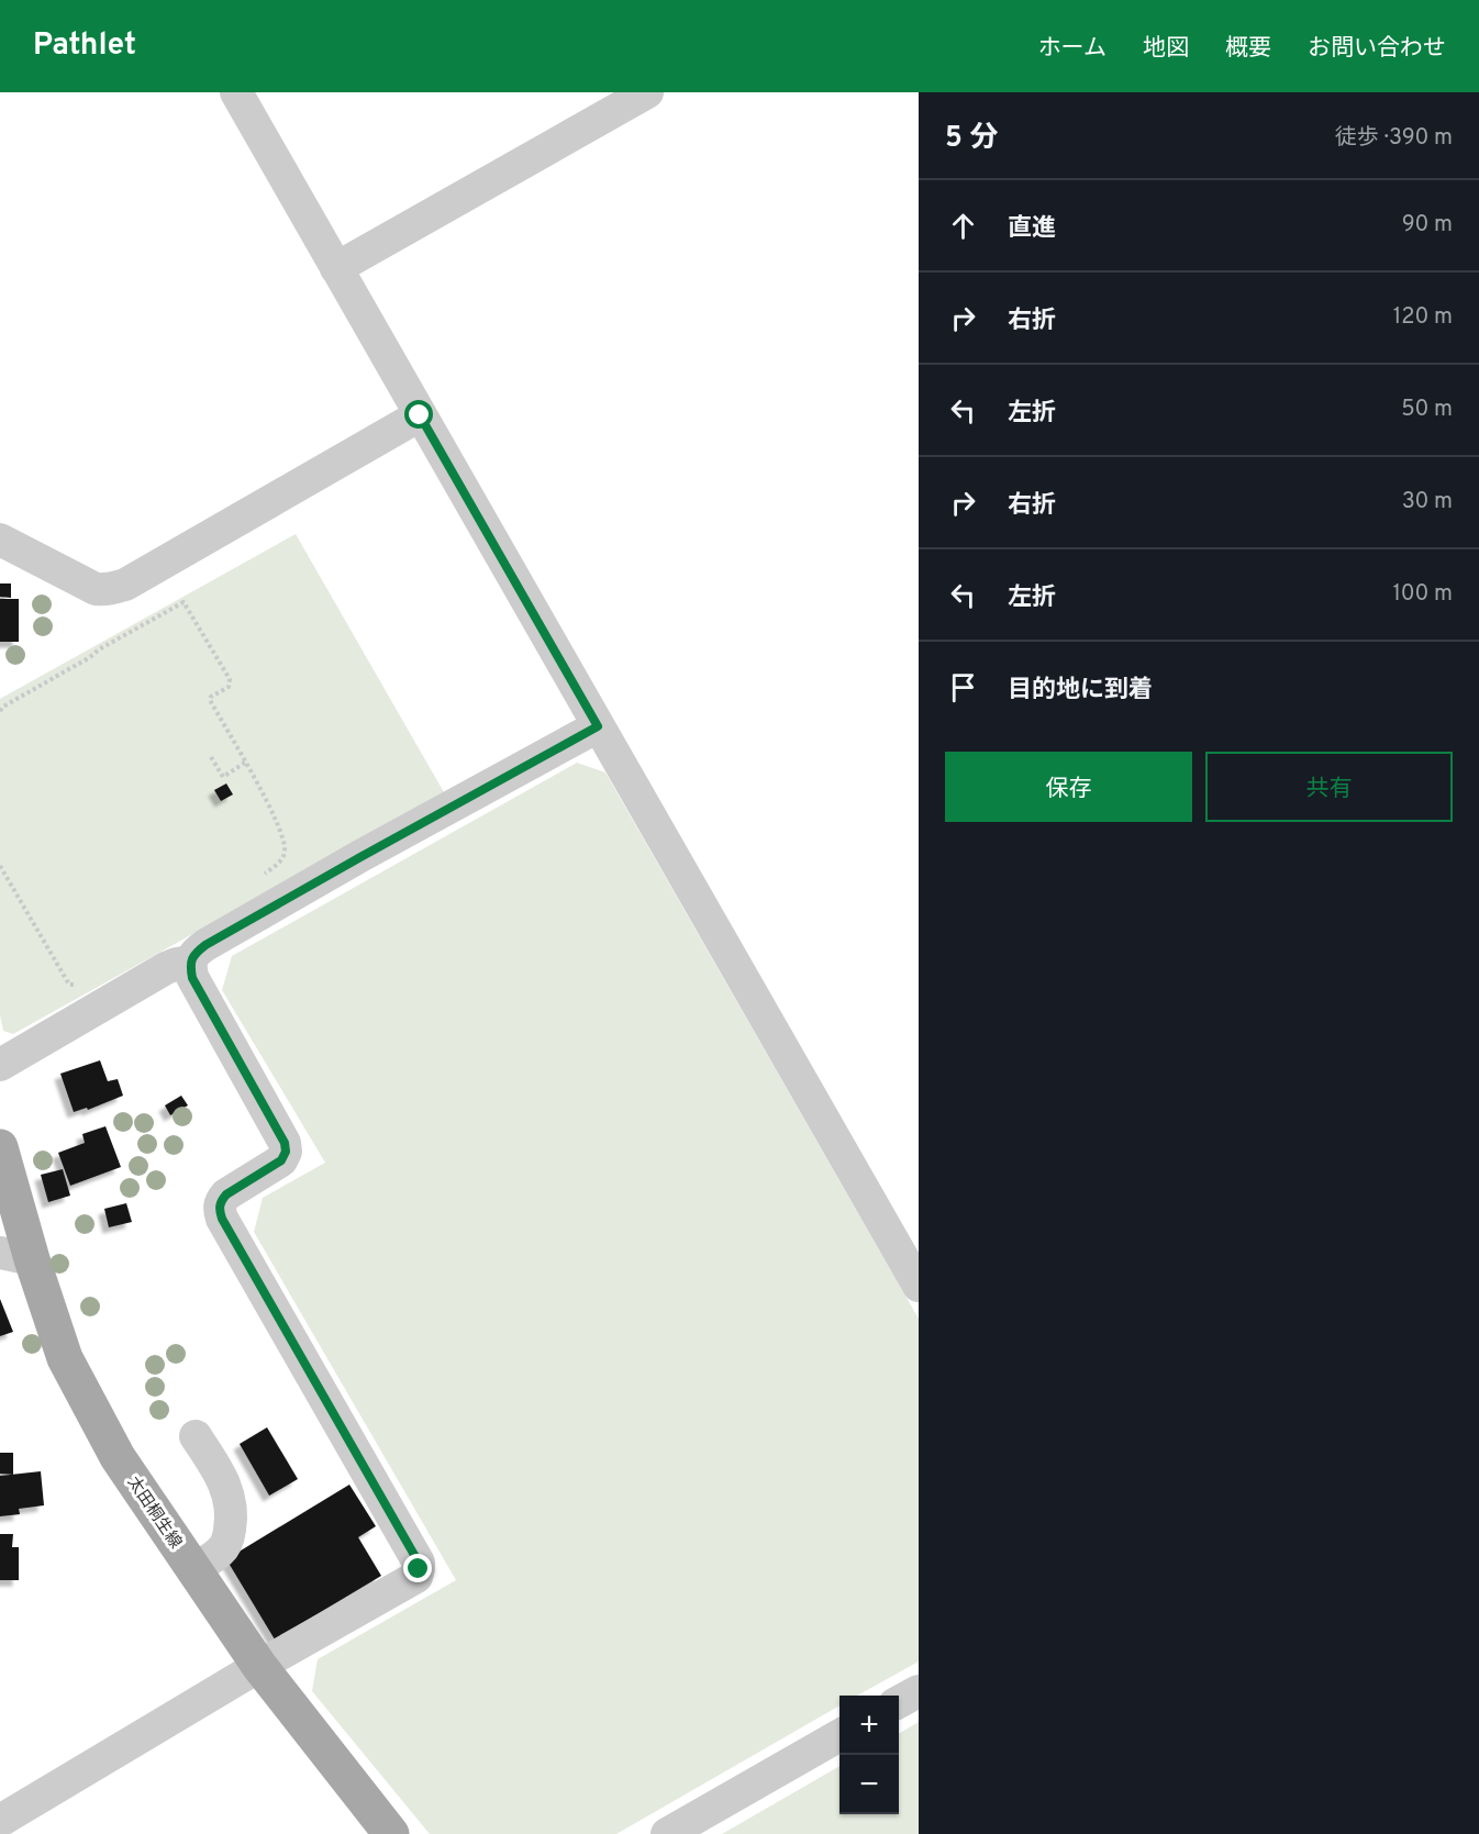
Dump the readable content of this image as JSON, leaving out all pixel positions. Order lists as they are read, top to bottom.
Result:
{
  "streets": {
    "main road": ["太田桐生線"]
  },
  "page": {
    "header": "Pathlet",
    "nav": [
      "ホーム",
      "地図",
      "概要",
      "お問い合わせ"
    ],
    "heading": ["5 分", "徒歩 · 390 m"],
    "list": [
      ["直進", "90 m"],
      ["右折", "120 m"],
      ["左折", "50 m"],
      ["右折", "30 m"],
      ["左折", "100 m"],
      "目的地に到着"
    ],
    "buttons": ["保存", "共有"],
    "map_buttons": ["+", "−"]
  }
}
